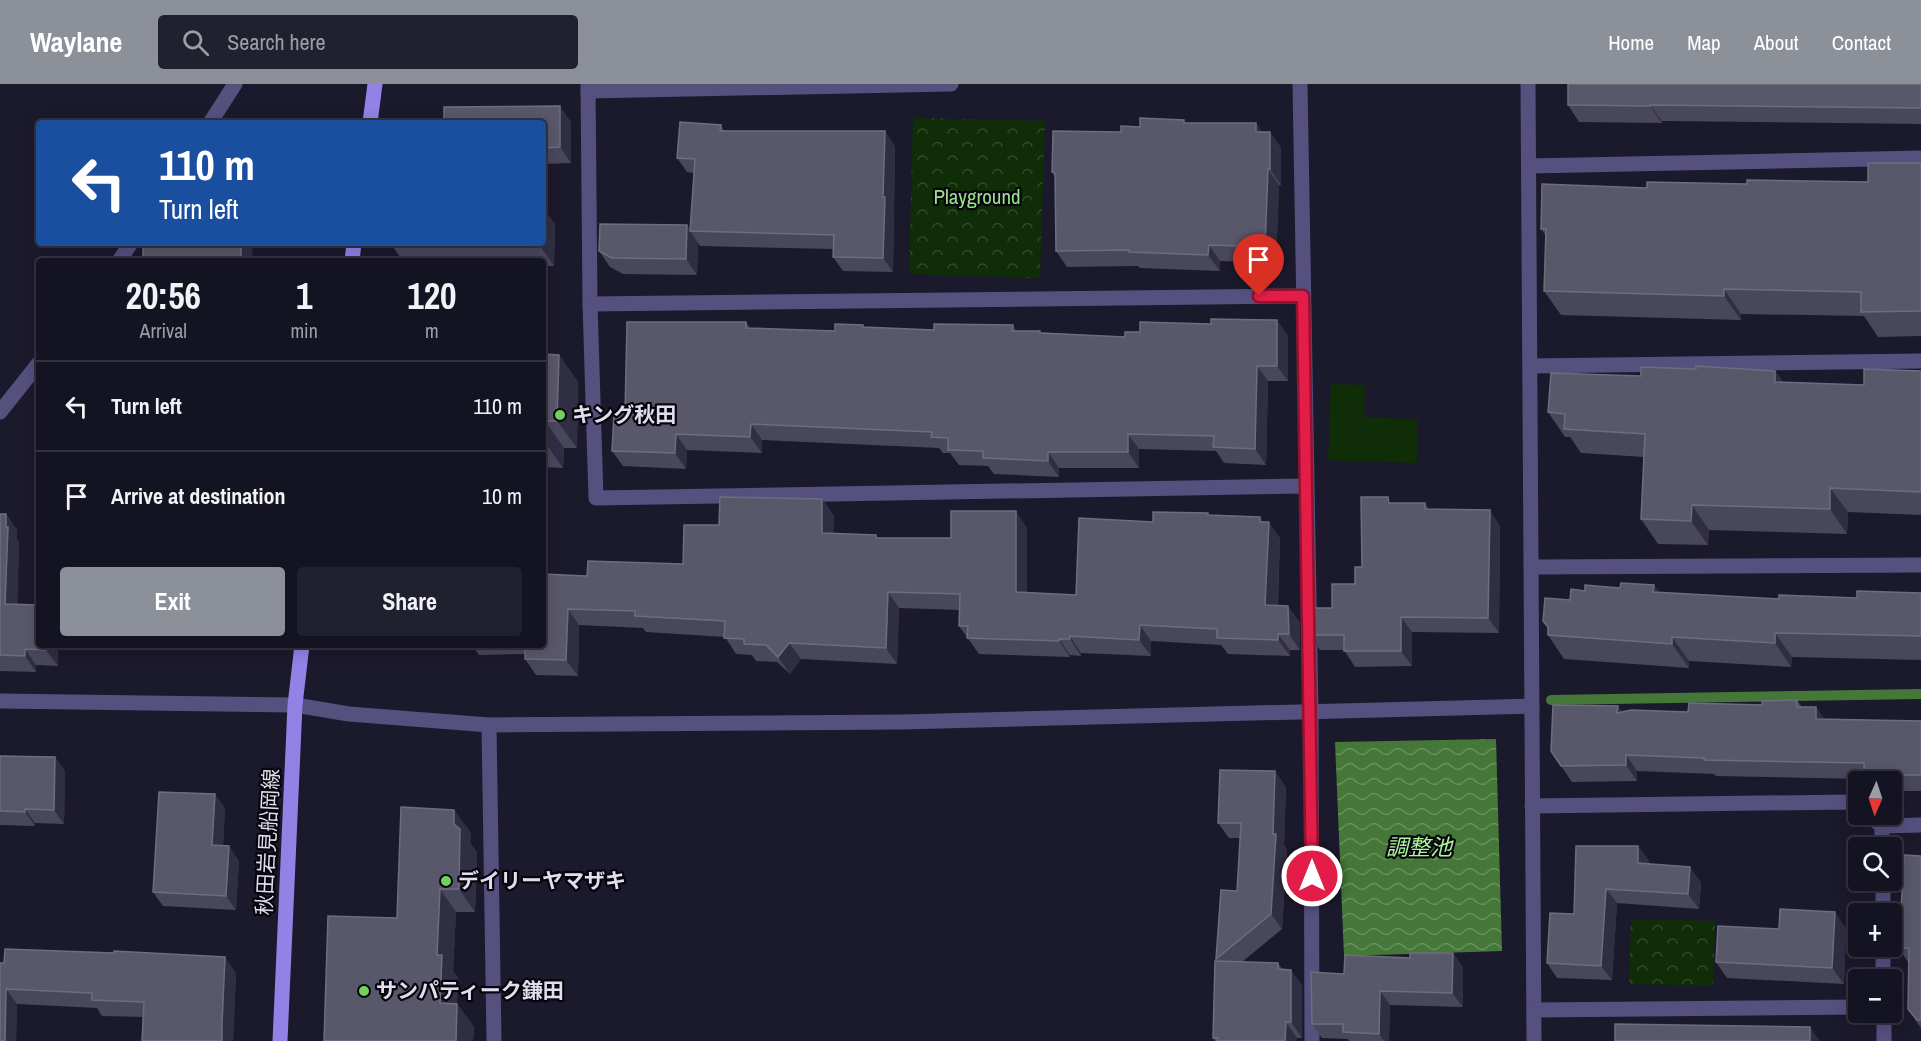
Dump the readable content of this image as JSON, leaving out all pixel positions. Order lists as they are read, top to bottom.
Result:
{
  "streets": {
    "main road": ["秋田岩見船岡線"]
  },
  "water": ["調整池"],
  "parks": ["Playground"],
  "places": ["キング秋田", "デイリーヤマザキ", "サンパティーク鎌田"],
  "north": "bottom",
  "page": {
    "header": "Waylane",
    "search": "Search here",
    "nav": [
      "Home",
      "Map",
      "About",
      "Contact"
    ],
    "turn": ["110 m", "Turn left"],
    "eta": [
      "20:56",
      "Arrival",
      "1",
      "min",
      "120",
      "m"
    ],
    "list": [
      {
        "name": "Turn left",
        "value": "110 m"
      },
      {
        "name": "Arrive at destination",
        "value": "10 m"
      }
    ],
    "buttons": ["Exit", "Share"],
    "map_buttons": ["+", "−"]
  }
}
